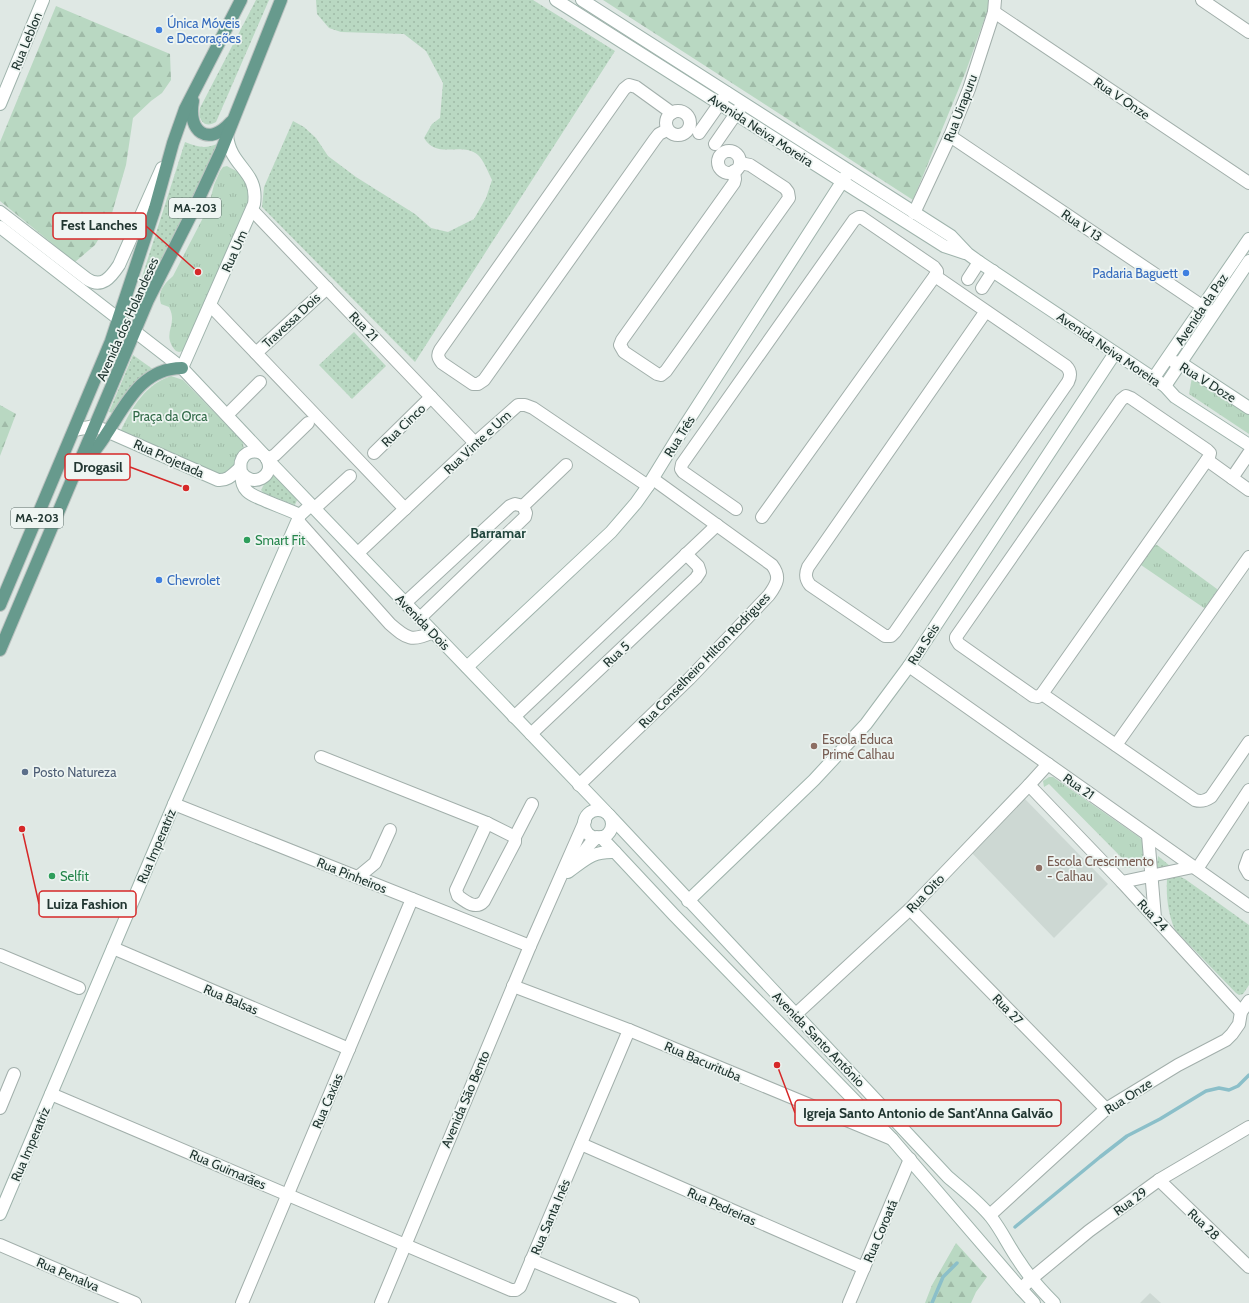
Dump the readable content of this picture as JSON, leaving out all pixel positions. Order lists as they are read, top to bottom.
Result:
{
  "streets": {
    "main road": ["MA-203", "Avenida dos Holandeses"],
    "street": [
      "Rua Leblon",
      "Rua V Onze",
      "Rua Uirapuru",
      "Avenida Neiva Moreira",
      "Rua V 13",
      "Rua Um",
      "Avenida da Paz",
      "Travessa Dois",
      "Rua 21",
      "Rua V Doze",
      "Rua Cinco",
      "Rua Três",
      "Rua Vinte e Um",
      "Rua Projetada",
      "Avenida Dois",
      "Rua Seis",
      "Rua 5",
      "Rua Conselheiro Hilton Rodrigues",
      "Rua Imperatriz",
      "Rua Pinheiros",
      "Rua Oito",
      "Rua 24",
      "Rua Balsas",
      "Rua 27",
      "Avenida Santo Antônio",
      "Rua Bacurituba",
      "Rua Onze",
      "Avenida São Bento",
      "Rua Caxias",
      "Rua Guimarães",
      "Rua 29",
      "Rua Pedreiras",
      "Rua Santa Inês",
      "Rua 28",
      "Rua Coroatá",
      "Rua Penalva"
    ]
  },
  "crossings": [
    ["Rua V Onze", "Rua Uirapuru"],
    ["Rua Uirapuru", "Avenida Neiva Moreira"],
    ["Rua Uirapuru", "Rua V 13"],
    ["Avenida Neiva Moreira", "Avenida da Paz"],
    ["Avenida Neiva Moreira", "Rua Três"],
    ["Avenida Neiva Moreira", "Rua Seis"],
    ["Rua V 13", "Avenida da Paz"],
    ["Rua Um", "Avenida dos Holandeses"],
    ["Rua Um", "Rua 21"],
    ["Rua Um", "Avenida Dois"],
    ["Avenida da Paz", "Rua V Doze"],
    ["Avenida dos Holandeses", "Rua Projetada"],
    ["Avenida dos Holandeses", "Avenida Dois"],
    ["Travessa Dois", "Rua 21"],
    ["Rua 21", "Rua Cinco"],
    ["Rua 21", "Rua Vinte e Um"],
    ["Rua 21", "Rua Seis"],
    ["Rua 21", "Rua Oito"],
    ["Rua Três", "Rua Vinte e Um"],
    ["Rua Três", "Avenida Dois"],
    ["Rua Três", "Rua Conselheiro Hilton Rodrigues"],
    ["Rua Vinte e Um", "Avenida Dois"],
    ["Rua Vinte e Um", "Rua Conselheiro Hilton Rodrigues"],
    ["Rua Projetada", "Avenida Dois"],
    ["Avenida Dois", "Rua 5"],
    ["Avenida Dois", "Rua Conselheiro Hilton Rodrigues"],
    ["Avenida Dois", "Rua Imperatriz"],
    ["Avenida Dois", "Avenida Santo Antônio"],
    ["Avenida Dois", "Avenida São Bento"],
    ["Rua Seis", "Avenida Santo Antônio"],
    ["Rua Imperatriz", "Rua Pinheiros"],
    ["Rua Imperatriz", "Rua Balsas"],
    ["Rua Imperatriz", "Rua Guimarães"],
    ["Rua Pinheiros", "Avenida São Bento"],
    ["Rua Pinheiros", "Rua Caxias"],
    ["Rua Oito", "Rua 24"],
    ["Rua Oito", "Rua 27"],
    ["Rua Oito", "Avenida Santo Antônio"],
    ["Rua 24", "Rua Onze"],
    ["Rua Balsas", "Rua Caxias"],
    ["Rua 27", "Rua Onze"],
    ["Avenida Santo Antônio", "Rua Bacurituba"],
    ["Avenida Santo Antônio", "Rua Onze"],
    ["Avenida Santo Antônio", "Avenida São Bento"],
    ["Avenida Santo Antônio", "Rua 29"],
    ["Avenida Santo Antônio", "Rua Coroatá"],
    ["Rua Bacurituba", "Avenida São Bento"],
    ["Rua Bacurituba", "Rua Santa Inês"],
    ["Avenida São Bento", "Rua Guimarães"],
    ["Avenida São Bento", "Rua Santa Inês"],
    ["Rua Caxias", "Rua Guimarães"],
    ["Rua Guimarães", "Rua Santa Inês"],
    ["Rua 29", "Rua 28"],
    ["Rua Pedreiras", "Rua Santa Inês"],
    ["Rua Pedreiras", "Rua Coroatá"]
  ],
  "districts": ["Barramar"],
  "parks": ["Praça da Orca"],
  "places": [
    "Única Móveis e Decorações",
    "Fest Lanches",
    "Padaria Baguett",
    "Drogasil",
    "Smart Fit",
    "Chevrolet",
    "Escola Educa Prime Calhau",
    "Posto Natureza",
    "Luiza Fashion",
    "Escola Crescimento - Calhau",
    "Selfit",
    "Igreja Santo Antonio de Sant'Anna Galvão"
  ]
}
